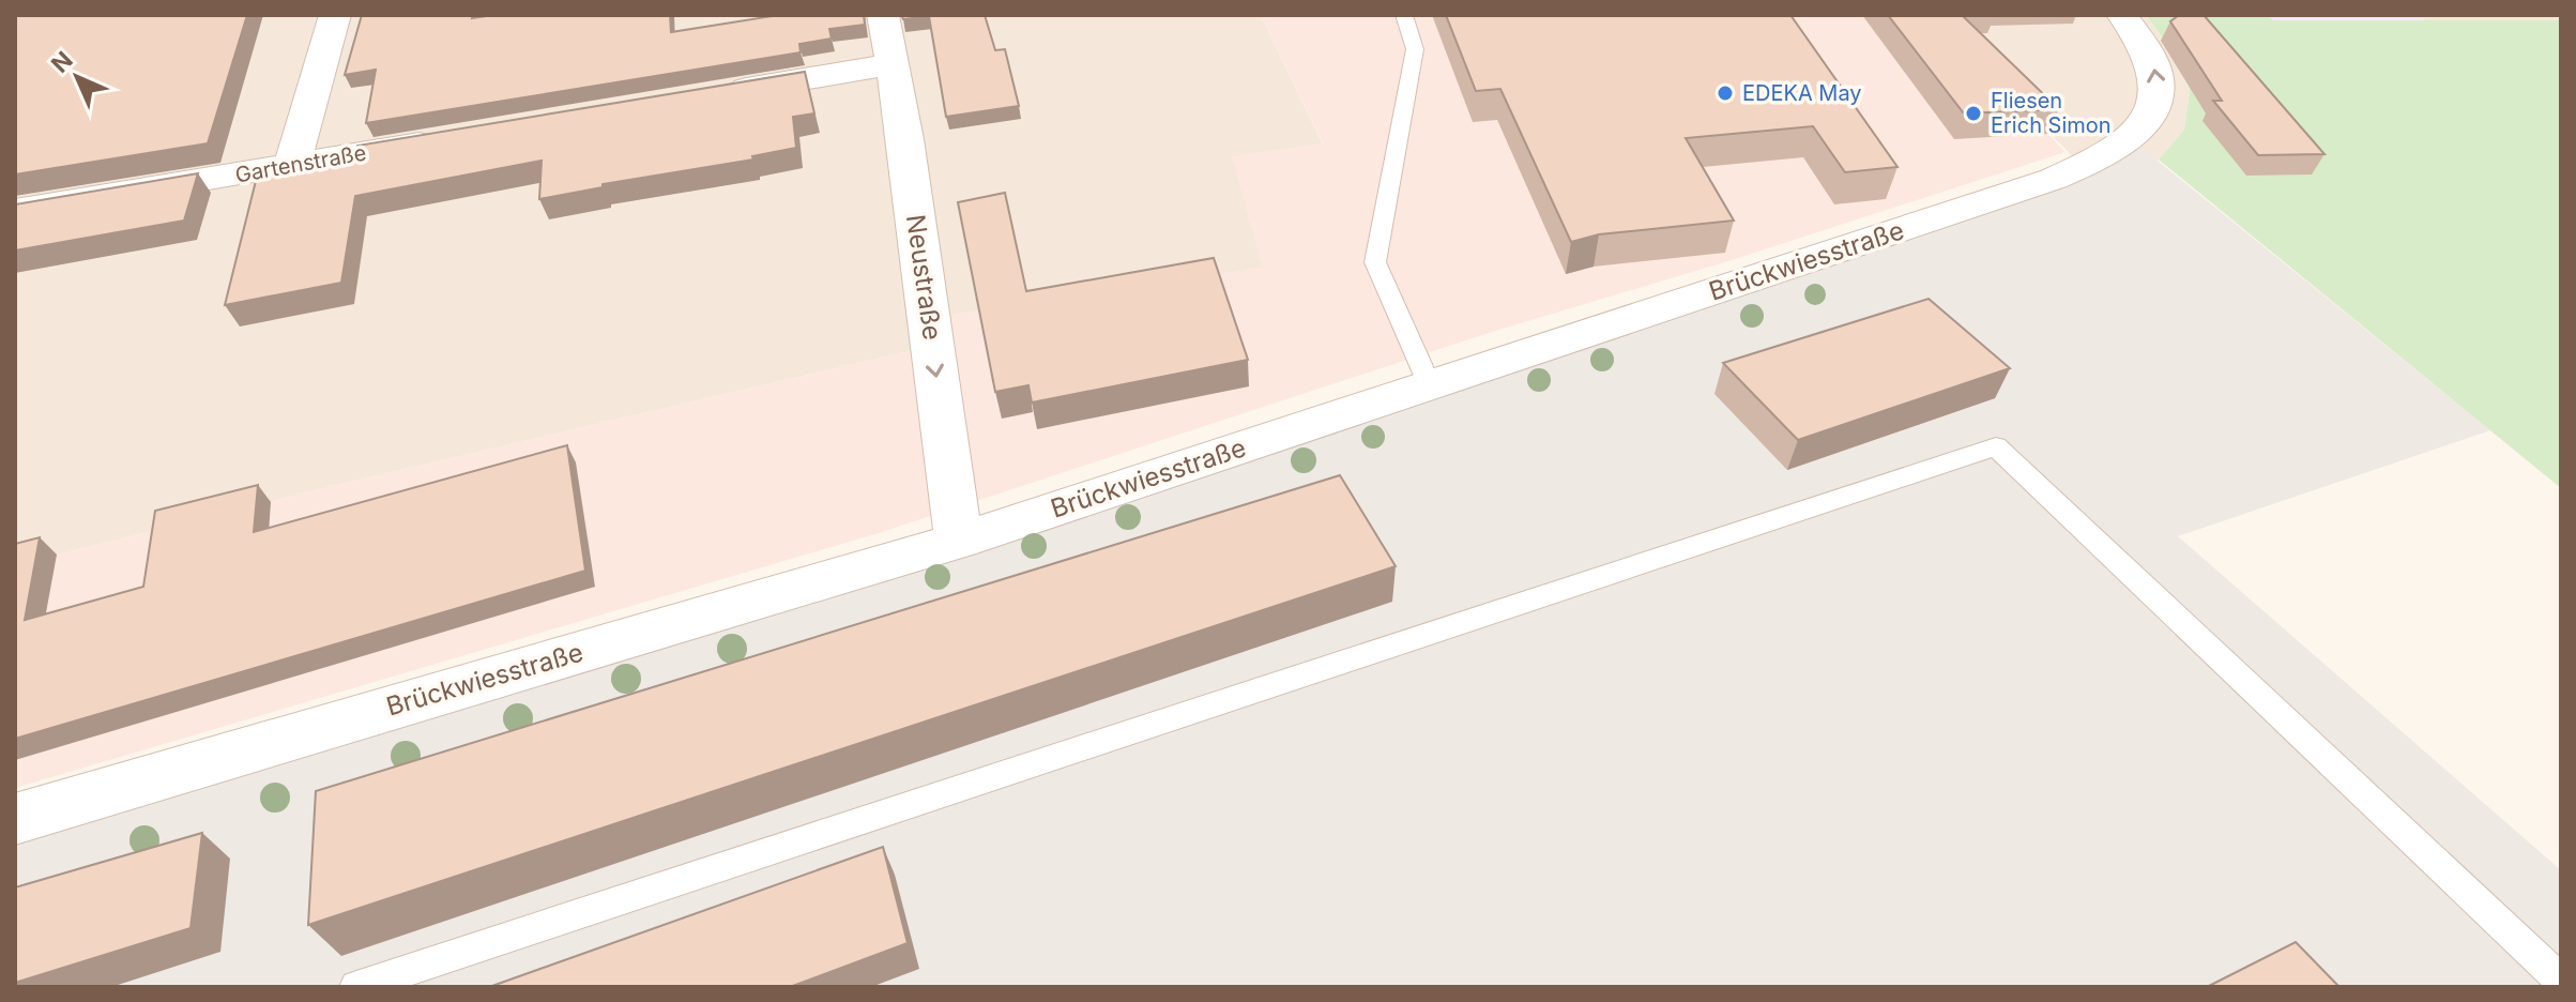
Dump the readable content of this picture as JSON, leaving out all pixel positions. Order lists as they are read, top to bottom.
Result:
{
  "streets": {
    "street": ["Gartenstraße", "Brückwiesstraße", "Neustraße"]
  },
  "crossings": [
    ["Brückwiesstraße", "Neustraße"]
  ],
  "one_way": ["Neustraße"],
  "places": ["EDEKA May", "Fliesen Erich Simon"],
  "north": "top left"
}
